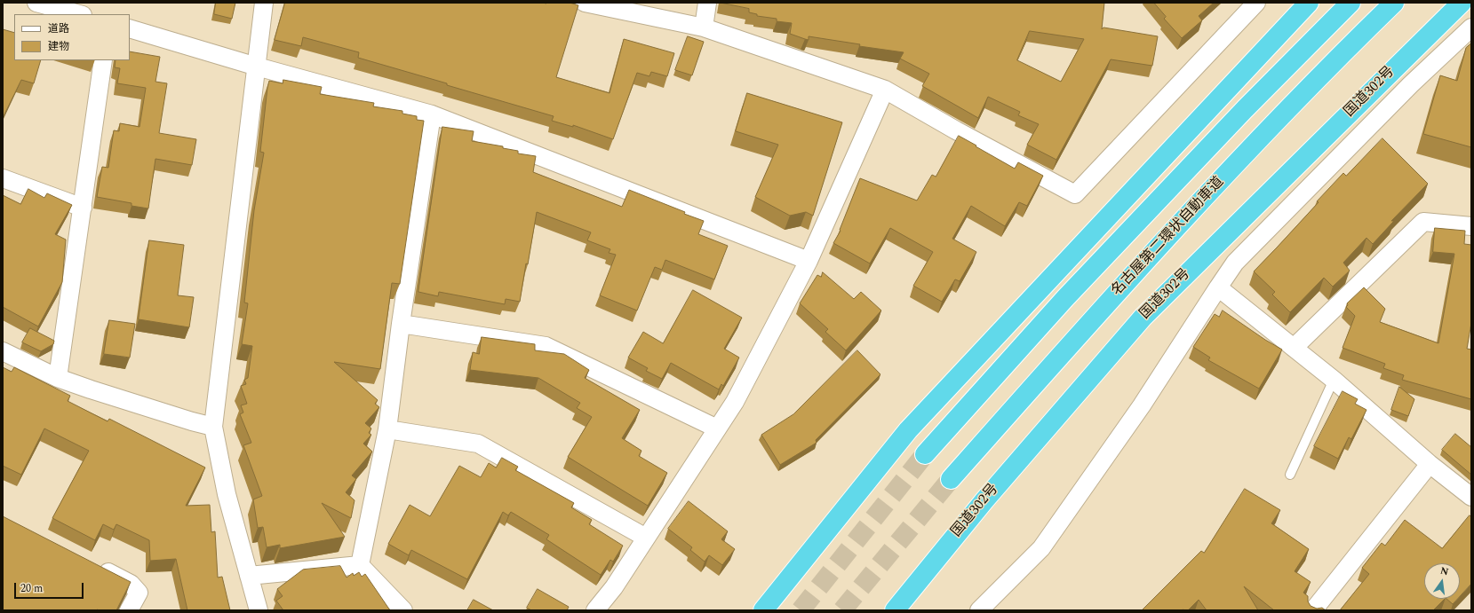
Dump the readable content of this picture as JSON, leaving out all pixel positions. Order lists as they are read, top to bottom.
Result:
{
  "streets": {
    "highway": ["国道302号", "名古屋第二環状自動車道"]
  },
  "legend": ["道路", "建物"],
  "scale_bar": "20 m",
  "north": "top"
}
